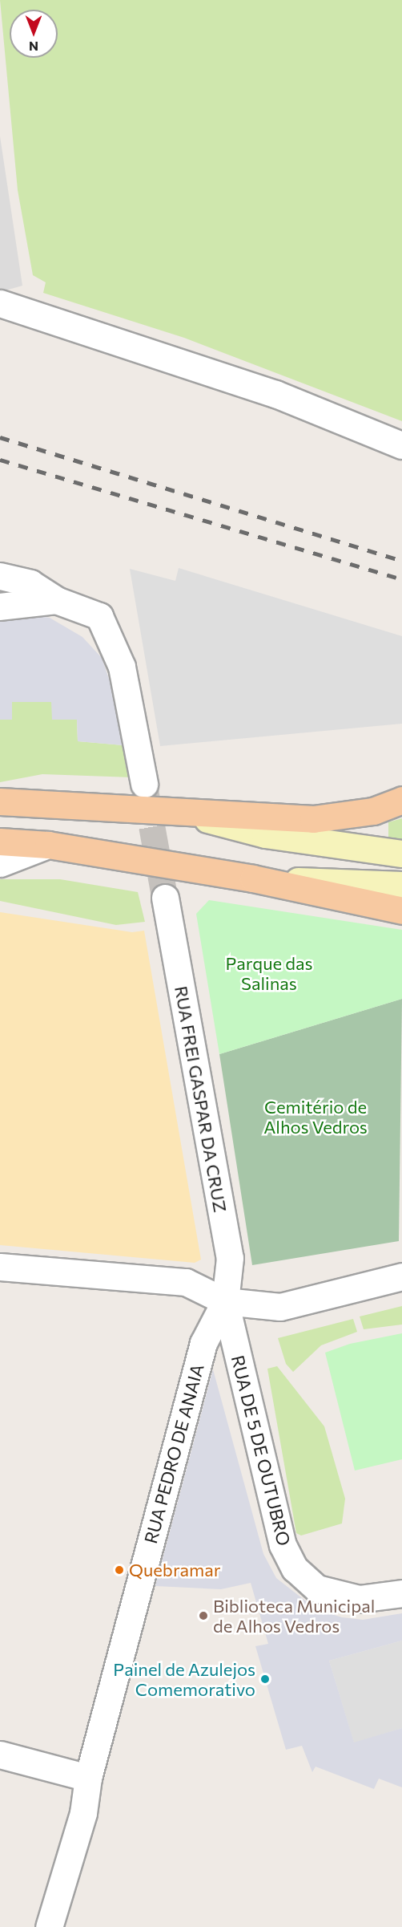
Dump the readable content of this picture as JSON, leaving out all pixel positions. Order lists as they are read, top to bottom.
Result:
{
  "streets": {
    "street": ["RUA FREI GASPAR DA CRUZ", "RUA DE 5 DE OUTUBRO", "RUA PEDRO DE ANAIA"]
  },
  "crossings": [
    ["RUA FREI GASPAR DA CRUZ", "RUA DE 5 DE OUTUBRO"],
    ["RUA FREI GASPAR DA CRUZ", "RUA PEDRO DE ANAIA"],
    ["RUA DE 5 DE OUTUBRO", "RUA PEDRO DE ANAIA"]
  ],
  "parks": ["Parque das Salinas", "Cemitério de Alhos Vedros"],
  "places": ["Quebramar", "Biblioteca Municipal de Alhos Vedros", "Painel de Azulejos Comemorativo"],
  "north": "bottom"
}
